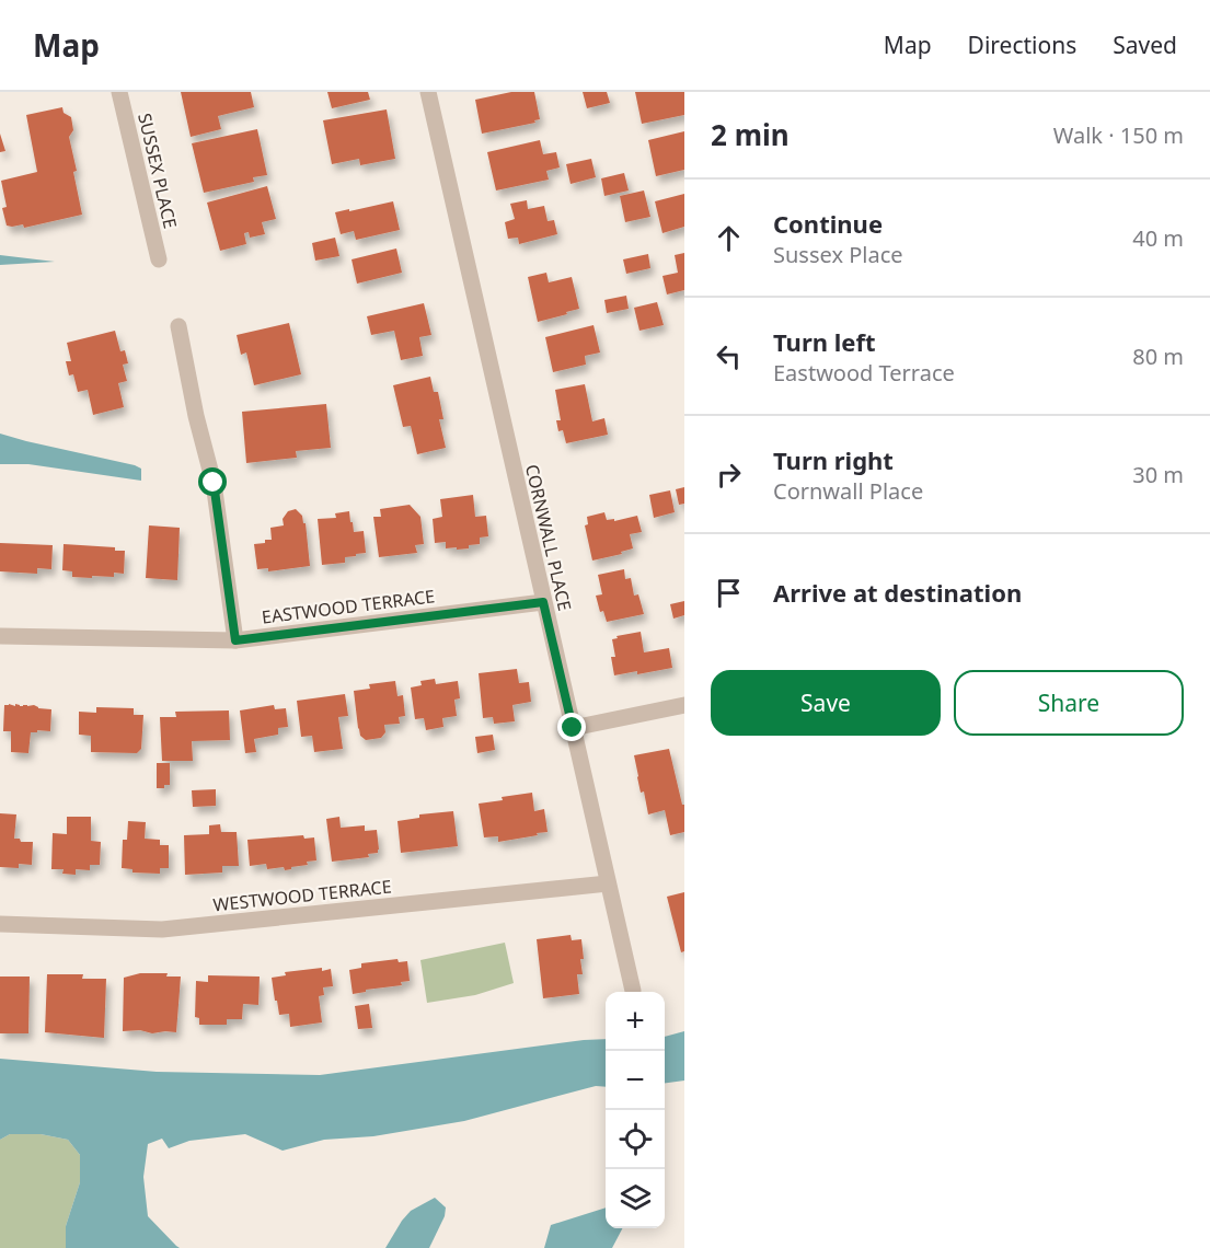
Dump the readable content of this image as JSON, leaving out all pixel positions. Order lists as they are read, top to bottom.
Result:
{
  "streets": {
    "street": [
      "SUSSEX PLACE",
      "CORNWALL PLACE",
      "EASTWOOD TERRACE",
      "WESTWOOD TERRACE"
    ]
  },
  "crossings": [
    ["CORNWALL PLACE", "EASTWOOD TERRACE"],
    ["CORNWALL PLACE", "WESTWOOD TERRACE"]
  ],
  "page": {
    "header": "Map",
    "nav": ["Map", "Directions", "Saved"],
    "heading": ["2 min", "Walk · 150 m"],
    "list": [
      ["Continue", "Sussex Place", "40 m"],
      ["Turn left", "Eastwood Terrace", "80 m"],
      ["Turn right", "Cornwall Place", "30 m"],
      "Arrive at destination"
    ],
    "buttons": ["Save", "Share"],
    "map_buttons": ["+", "−"]
  }
}
